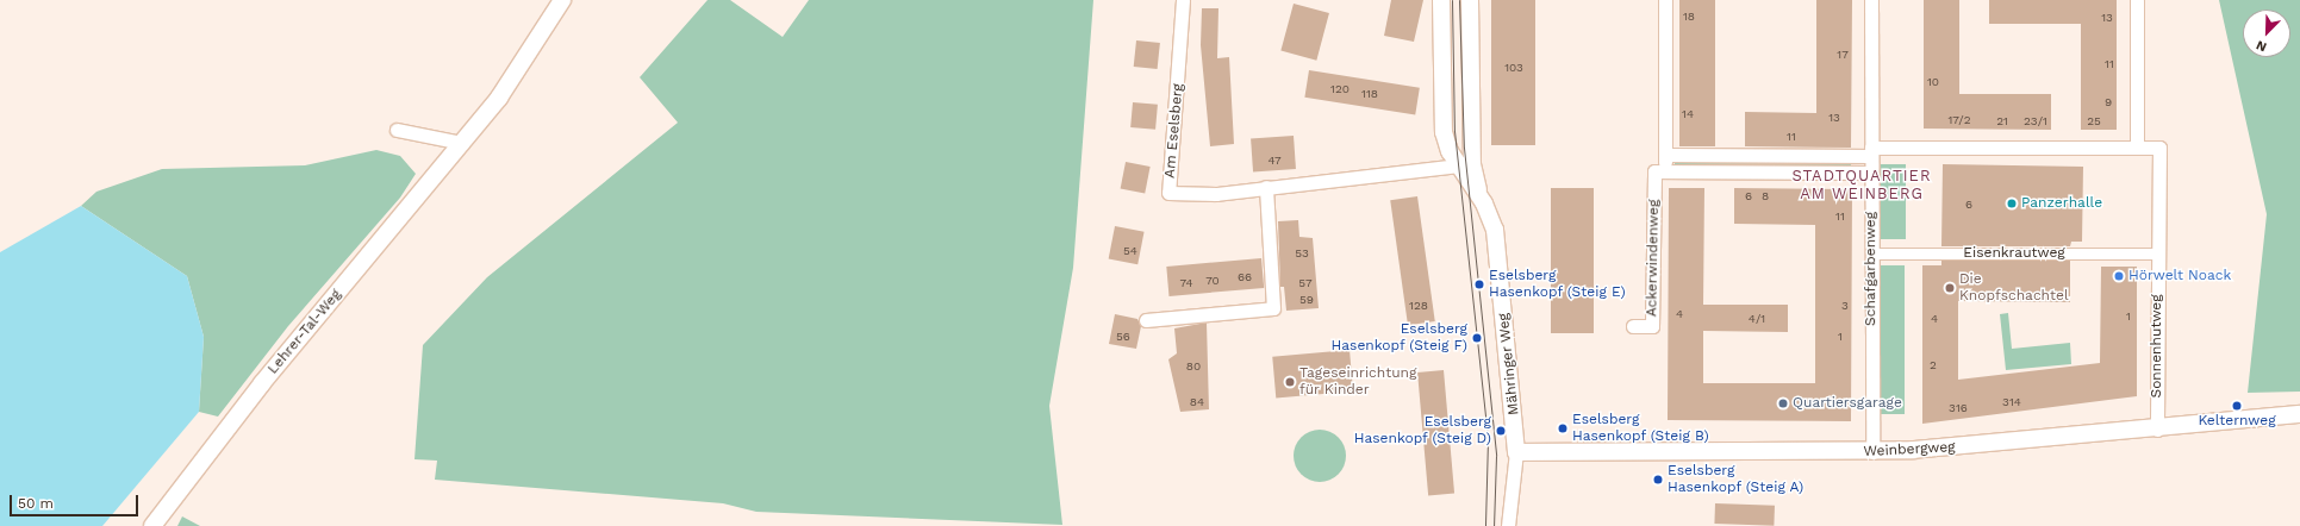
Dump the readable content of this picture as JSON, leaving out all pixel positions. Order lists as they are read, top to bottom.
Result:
{
  "streets": {
    "street": [
      "Am Eselsberg",
      "Eisenkrautweg",
      "Ackerwindenweg",
      "Schafgarbenweg",
      "Lehrer-Tal-Weg",
      "Sonnenhutweg",
      "Mähringer Weg",
      "Weinbergweg"
    ]
  },
  "crossings": [
    ["Am Eselsberg", "Mähringer Weg"],
    ["Eisenkrautweg", "Schafgarbenweg"],
    ["Eisenkrautweg", "Sonnenhutweg"],
    ["Schafgarbenweg", "Weinbergweg"],
    ["Sonnenhutweg", "Weinbergweg"],
    ["Mähringer Weg", "Weinbergweg"]
  ],
  "districts": ["STADTQUARTIER AM WEINBERG"],
  "places": [
    "Panzerhalle",
    "Hörwelt Noack",
    "Eselsberg Hasenkopf (Steig E)",
    "Die Knopfschachtel",
    "Eselsberg Hasenkopf (Steig F)",
    "Tageseinrichtung für Kinder",
    "Quartiersgarage",
    "Kelternweg",
    "Eselsberg Hasenkopf (Steig B)",
    "Eselsberg Hasenkopf (Steig D)",
    "Eselsberg Hasenkopf (Steig A)"
  ],
  "house_numbers": [
    "18",
    "13",
    "17",
    "11",
    "103",
    "10",
    "120",
    "118",
    "9",
    "14",
    "13",
    "17/2",
    "21",
    "23/1",
    "25",
    "11",
    "47",
    "6",
    "8",
    "6",
    "11",
    "54",
    "53",
    "66",
    "70",
    "74",
    "57",
    "59",
    "128",
    "3",
    "4",
    "1",
    "4/1",
    "4",
    "56",
    "1",
    "2",
    "80",
    "84",
    "314",
    "316"
  ],
  "scale_bar": "50 m",
  "north": "bottom left"
}
